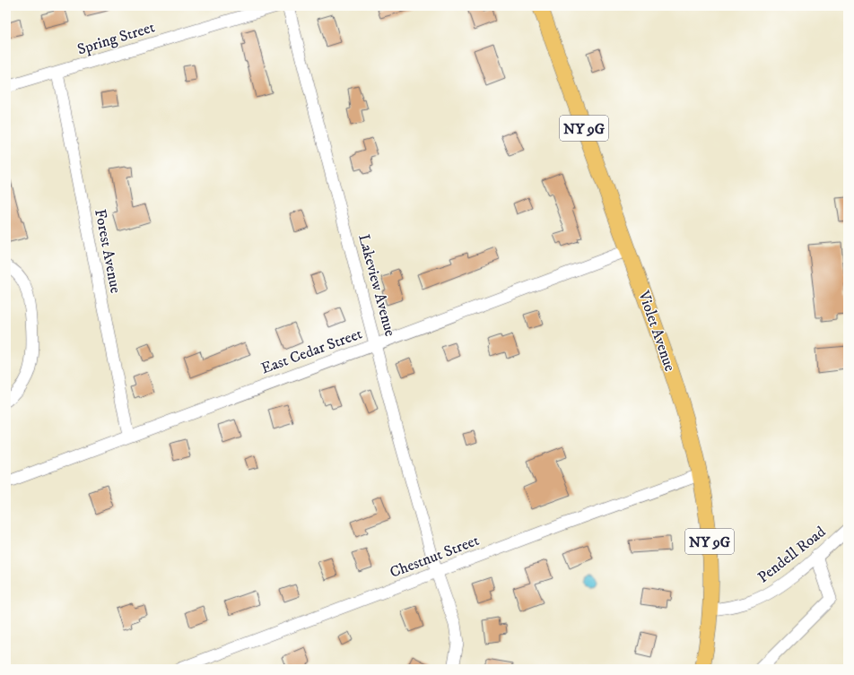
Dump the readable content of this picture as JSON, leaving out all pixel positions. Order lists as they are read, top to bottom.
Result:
{
  "streets": {
    "main road": ["NY 9G", "Violet Avenue"],
    "street": [
      "Spring Street",
      "Forest Avenue",
      "Lakeview Avenue",
      "East Cedar Street",
      "Pendell Road",
      "Chestnut Street"
    ]
  },
  "crossings": [
    ["Spring Street", "Forest Avenue"],
    ["Forest Avenue", "East Cedar Street"],
    ["Lakeview Avenue", "East Cedar Street"],
    ["Lakeview Avenue", "Chestnut Street"],
    ["Violet Avenue", "East Cedar Street"],
    ["Violet Avenue", "Pendell Road"],
    ["Violet Avenue", "Chestnut Street"]
  ]
}
